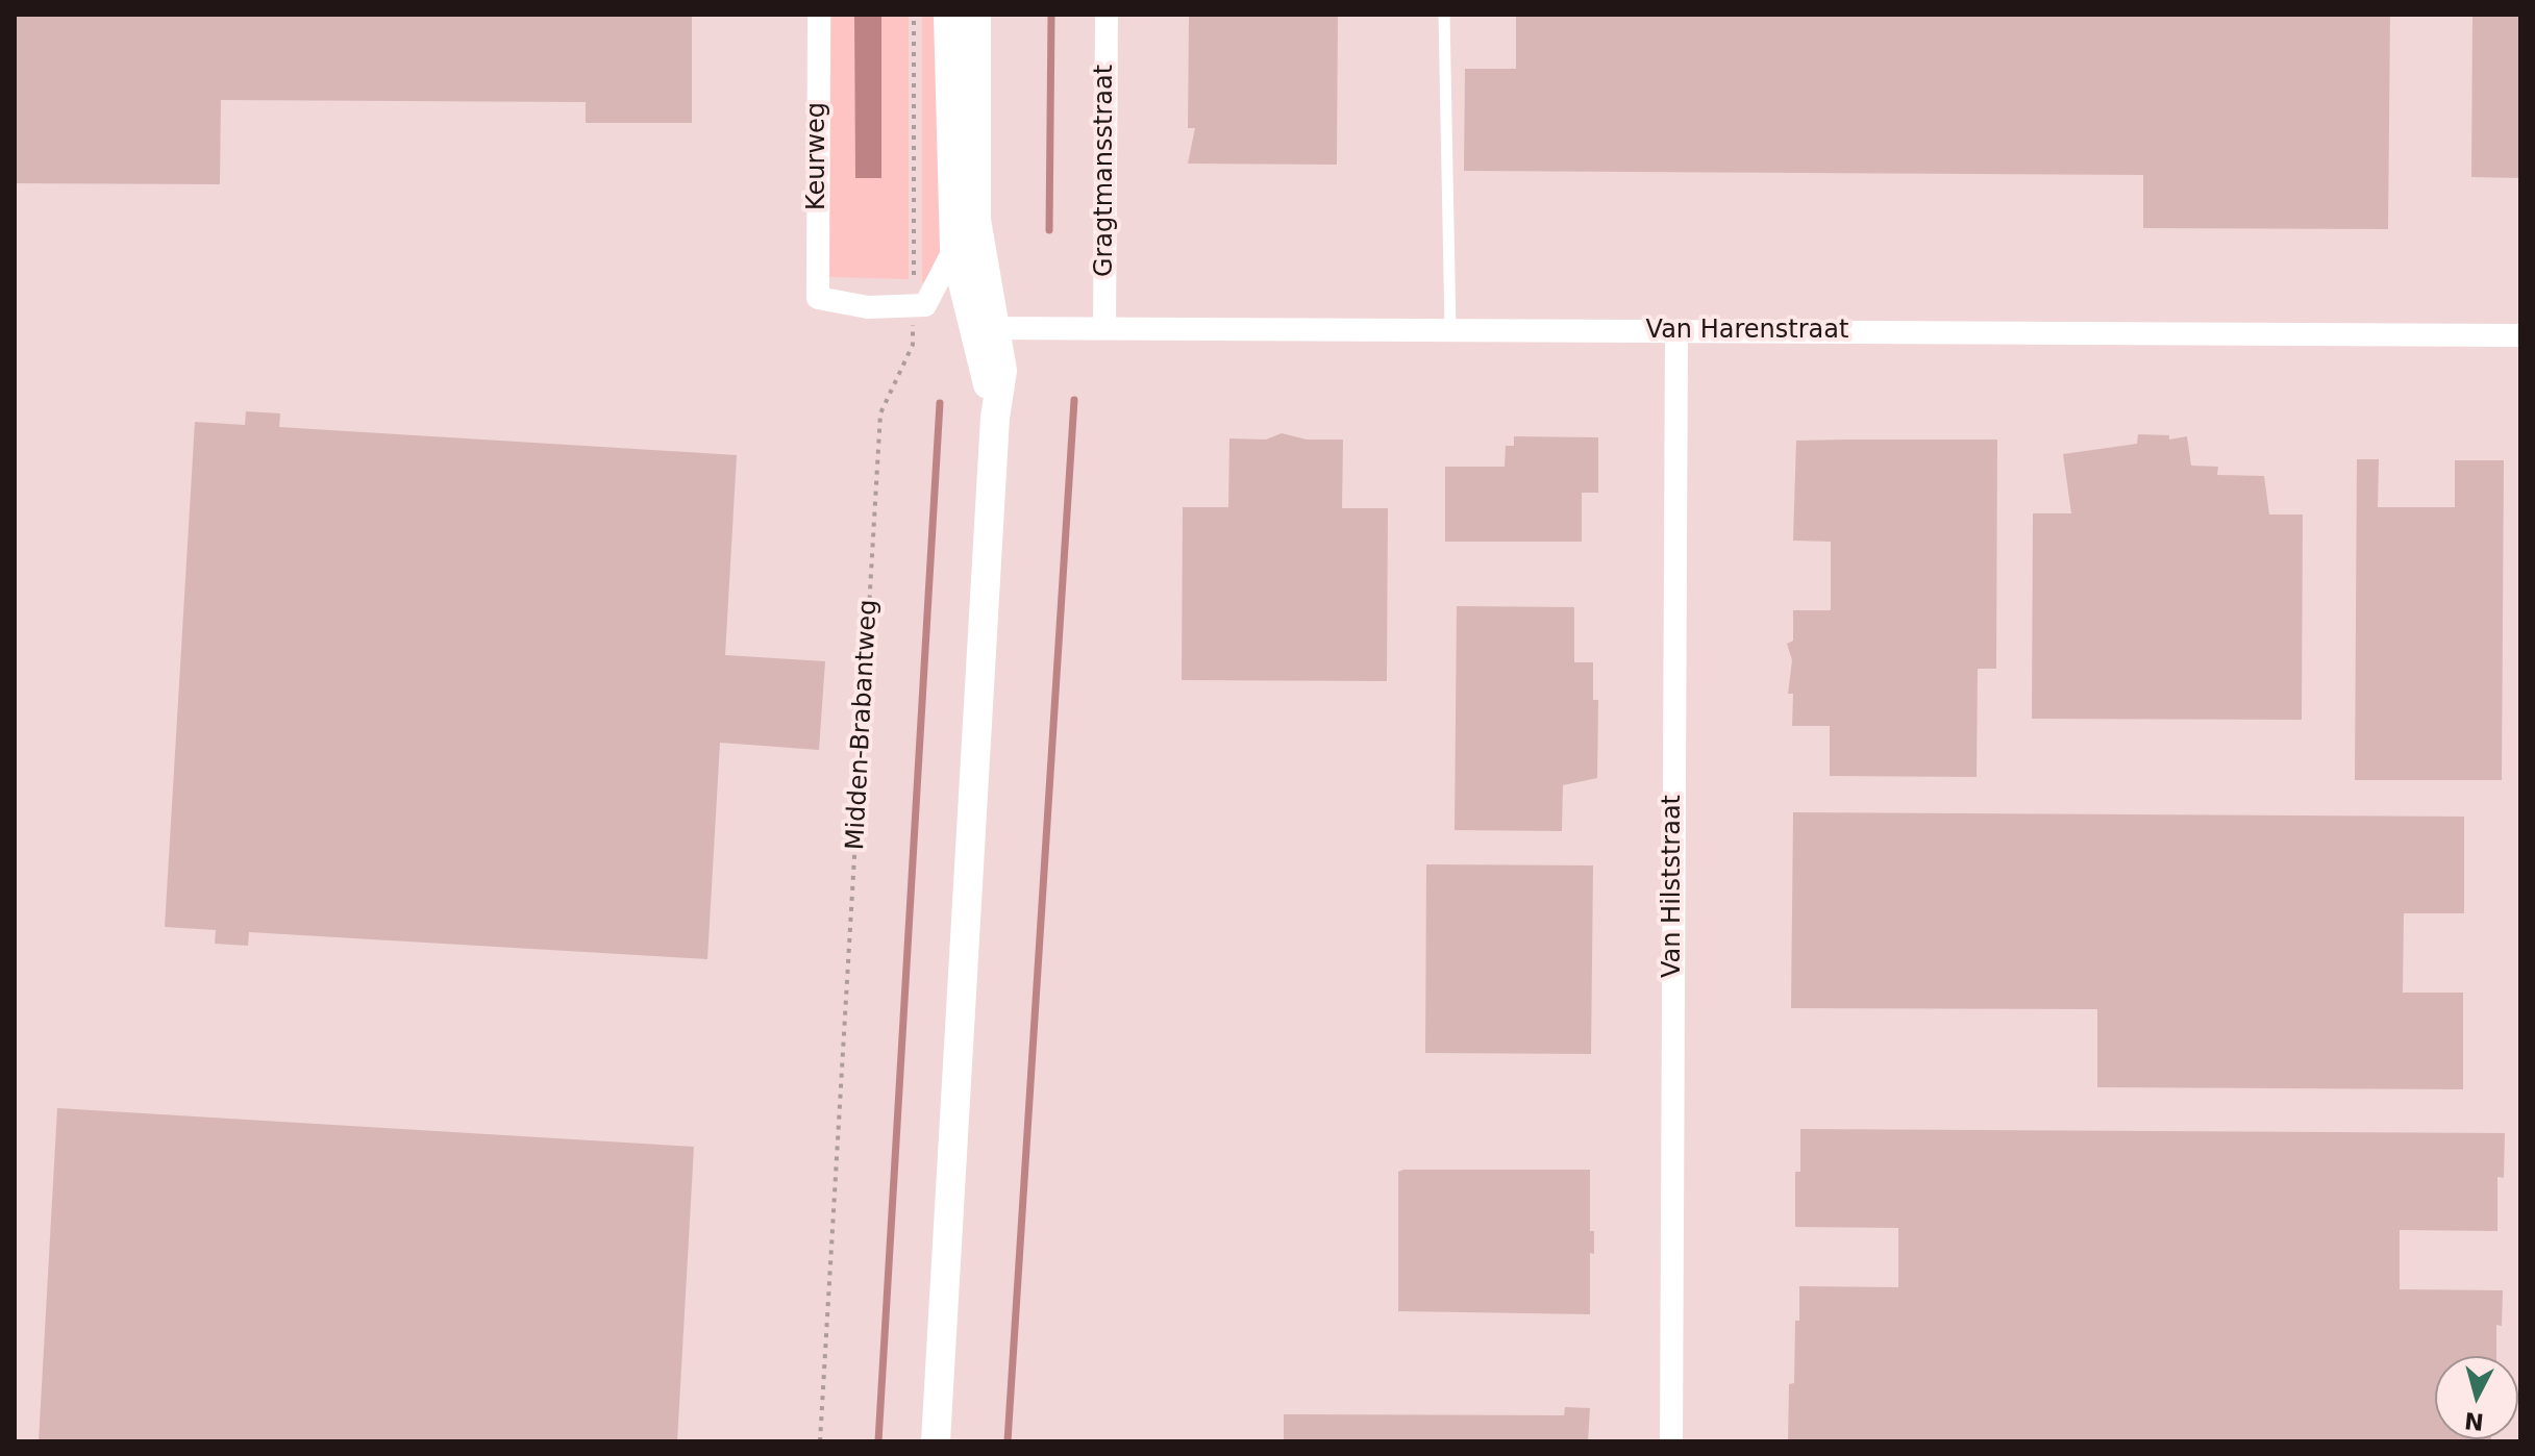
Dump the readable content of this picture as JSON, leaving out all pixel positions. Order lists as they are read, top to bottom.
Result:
{
  "streets": {
    "street": [
      "Keurweg",
      "Gragtmansstraat",
      "Van Harenstraat",
      "Van Hilststraat"
    ],
    "path": ["Midden-Brabantweg"]
  },
  "crossings": [
    ["Keurweg", "Midden-Brabantweg"],
    ["Gragtmansstraat", "Van Harenstraat"],
    ["Van Harenstraat", "Van Hilststraat"]
  ],
  "north": "bottom"
}
